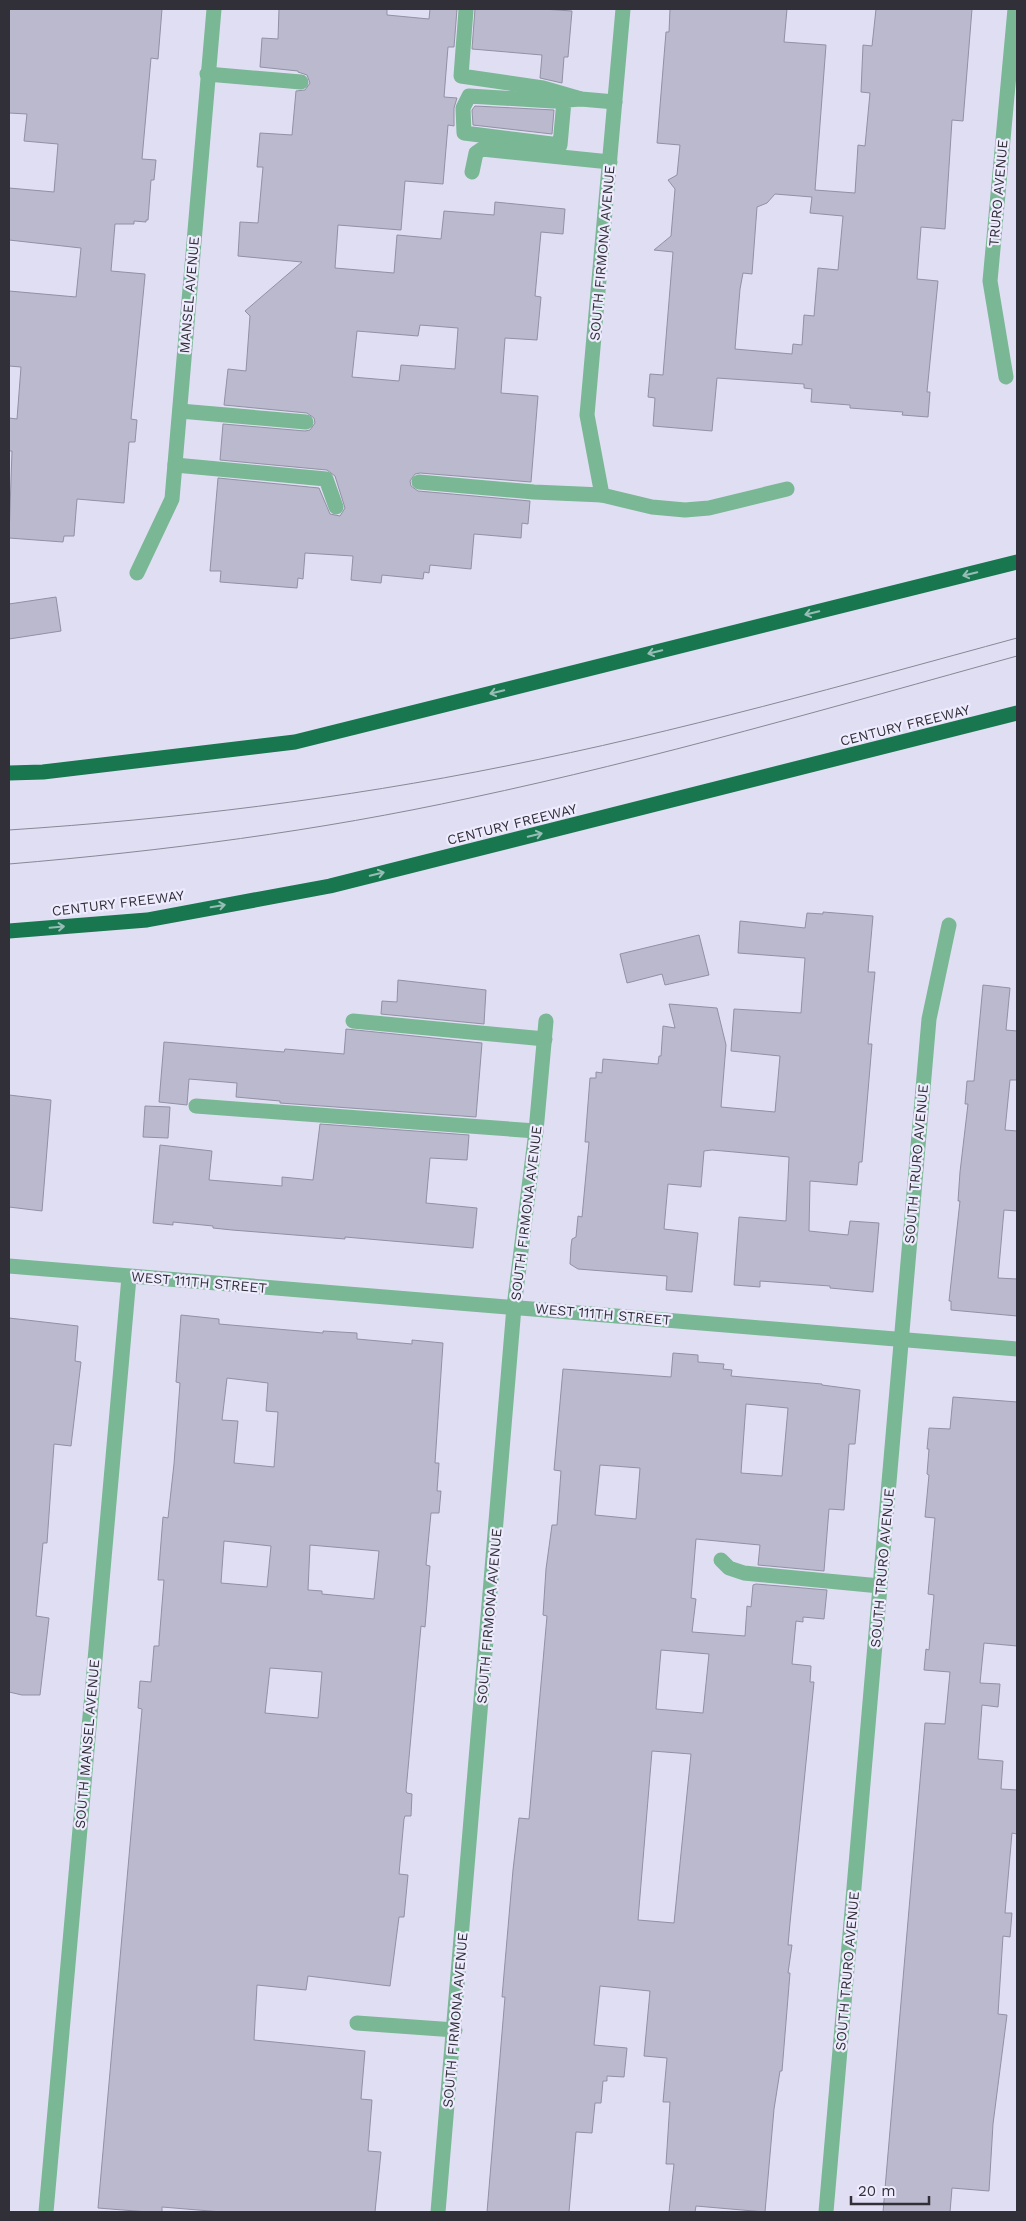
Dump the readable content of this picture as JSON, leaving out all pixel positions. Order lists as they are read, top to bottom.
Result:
{
  "streets": {
    "highway": ["CENTURY FREEWAY"],
    "street": [
      "TRURO AVENUE",
      "SOUTH FIRMONA AVENUE",
      "MANSEL AVENUE",
      "SOUTH TRURO AVENUE",
      "WEST 111TH STREET",
      "SOUTH MANSEL AVENUE"
    ]
  },
  "crossings": [
    ["SOUTH FIRMONA AVENUE", "WEST 111TH STREET"],
    ["SOUTH TRURO AVENUE", "WEST 111TH STREET"],
    ["WEST 111TH STREET", "SOUTH MANSEL AVENUE"]
  ],
  "one_way": ["CENTURY FREEWAY"],
  "scale_bar": "20 m"
}
